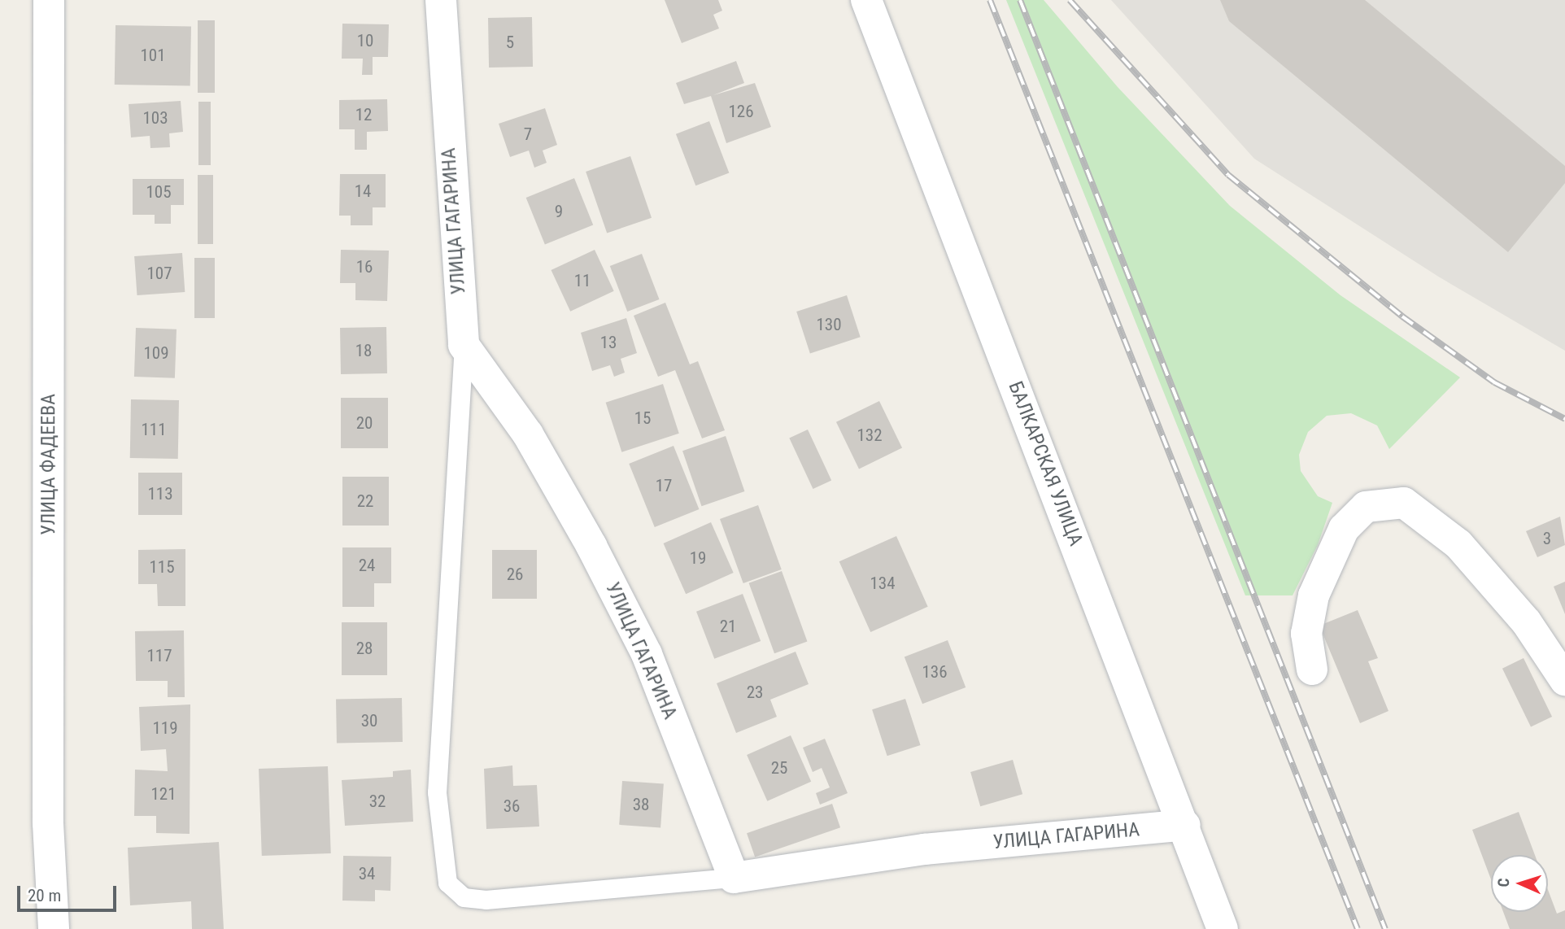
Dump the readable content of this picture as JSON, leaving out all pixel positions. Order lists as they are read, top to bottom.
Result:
{
  "streets": {
    "street": ["УЛИЦА ГАГАРИНА", "БАЛКАРСКАЯ УЛИЦА", "УЛИЦА ФАДЕЕВА"]
  },
  "crossings": [
    ["УЛИЦА ГАГАРИНА", "БАЛКАРСКАЯ УЛИЦА"]
  ],
  "house_numbers": [
    "10",
    "5",
    "101",
    "126",
    "12",
    "103",
    "7",
    "14",
    "105",
    "9",
    "16",
    "107",
    "11",
    "130",
    "13",
    "18",
    "109",
    "15",
    "20",
    "111",
    "132",
    "17",
    "113",
    "22",
    "3",
    "19",
    "24",
    "115",
    "26",
    "134",
    "21",
    "28",
    "117",
    "136",
    "23",
    "30",
    "119",
    "25",
    "121",
    "32",
    "38",
    "36",
    "34"
  ],
  "scale_bar": "20 m",
  "north": "left"
}
